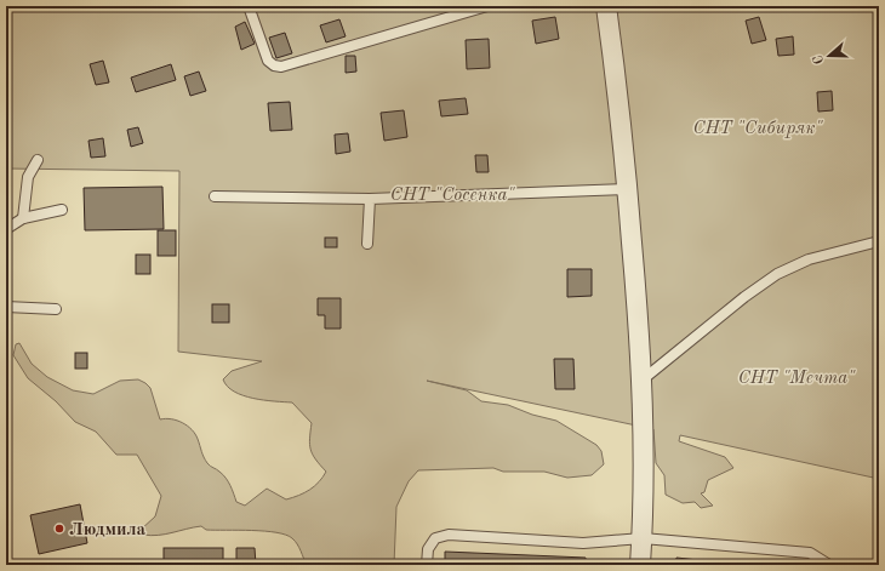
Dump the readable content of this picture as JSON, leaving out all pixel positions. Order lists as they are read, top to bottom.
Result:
{
  "parks": ["СНТ \"Сибиряк\"", "СНТ \"Сосенка\"", "СНТ \"Мечта\""],
  "places": ["Людмила"],
  "north": "left"
}
